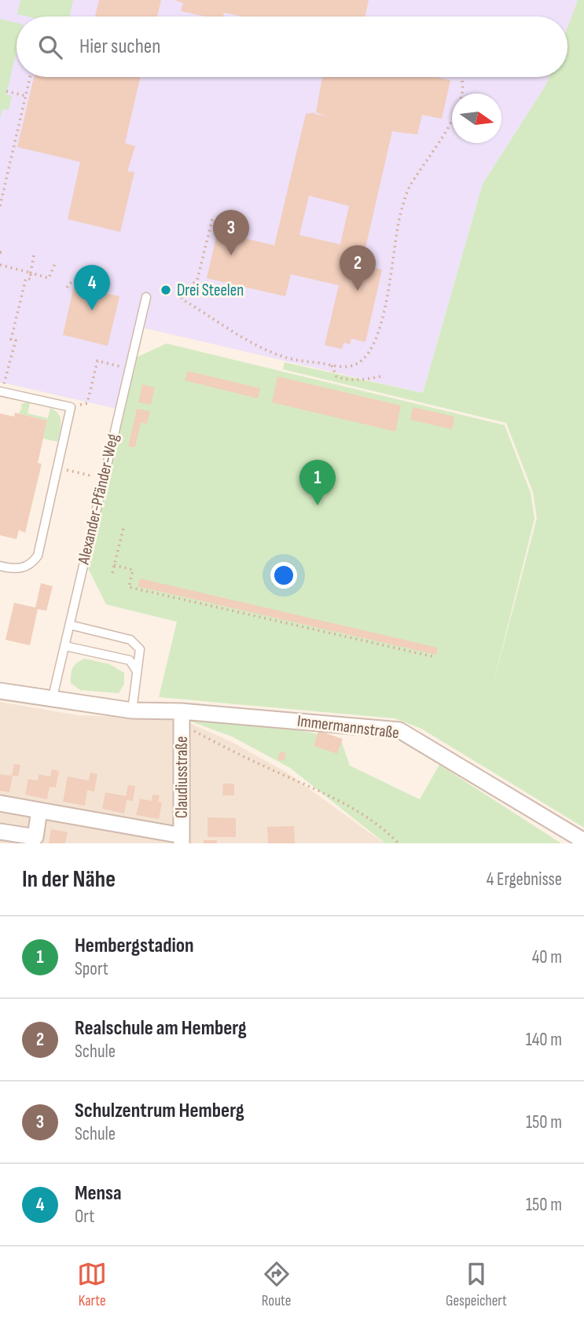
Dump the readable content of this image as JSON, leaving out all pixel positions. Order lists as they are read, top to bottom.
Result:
{
  "streets": {
    "street": ["Immermannstraße", "Claudiusstraße"],
    "lane": ["Alexander-Pfänder-Weg"]
  },
  "crossings": [
    ["Alexander-Pfänder-Weg", "Immermannstraße"],
    ["Immermannstraße", "Claudiusstraße"]
  ],
  "places": ["Drei Steelen"],
  "north": "right",
  "page": {
    "search": "Hier suchen",
    "pins": [
      "3",
      "2",
      "4",
      "1"
    ],
    "heading": ["In der Nähe", "4 Ergebnisse"],
    "list": [
      {
        "mark": "1",
        "name": "Hembergstadion",
        "note": "Sport",
        "value": "40 m"
      },
      {
        "mark": "2",
        "name": "Realschule am Hemberg",
        "note": "Schule",
        "value": "140 m"
      },
      {
        "mark": "3",
        "name": "Schulzentrum Hemberg",
        "note": "Schule",
        "value": "150 m"
      },
      {
        "mark": "4",
        "name": "Mensa",
        "note": "Ort",
        "value": "150 m"
      }
    ],
    "nav": ["Karte", "Route", "Gespeichert"]
  }
}
